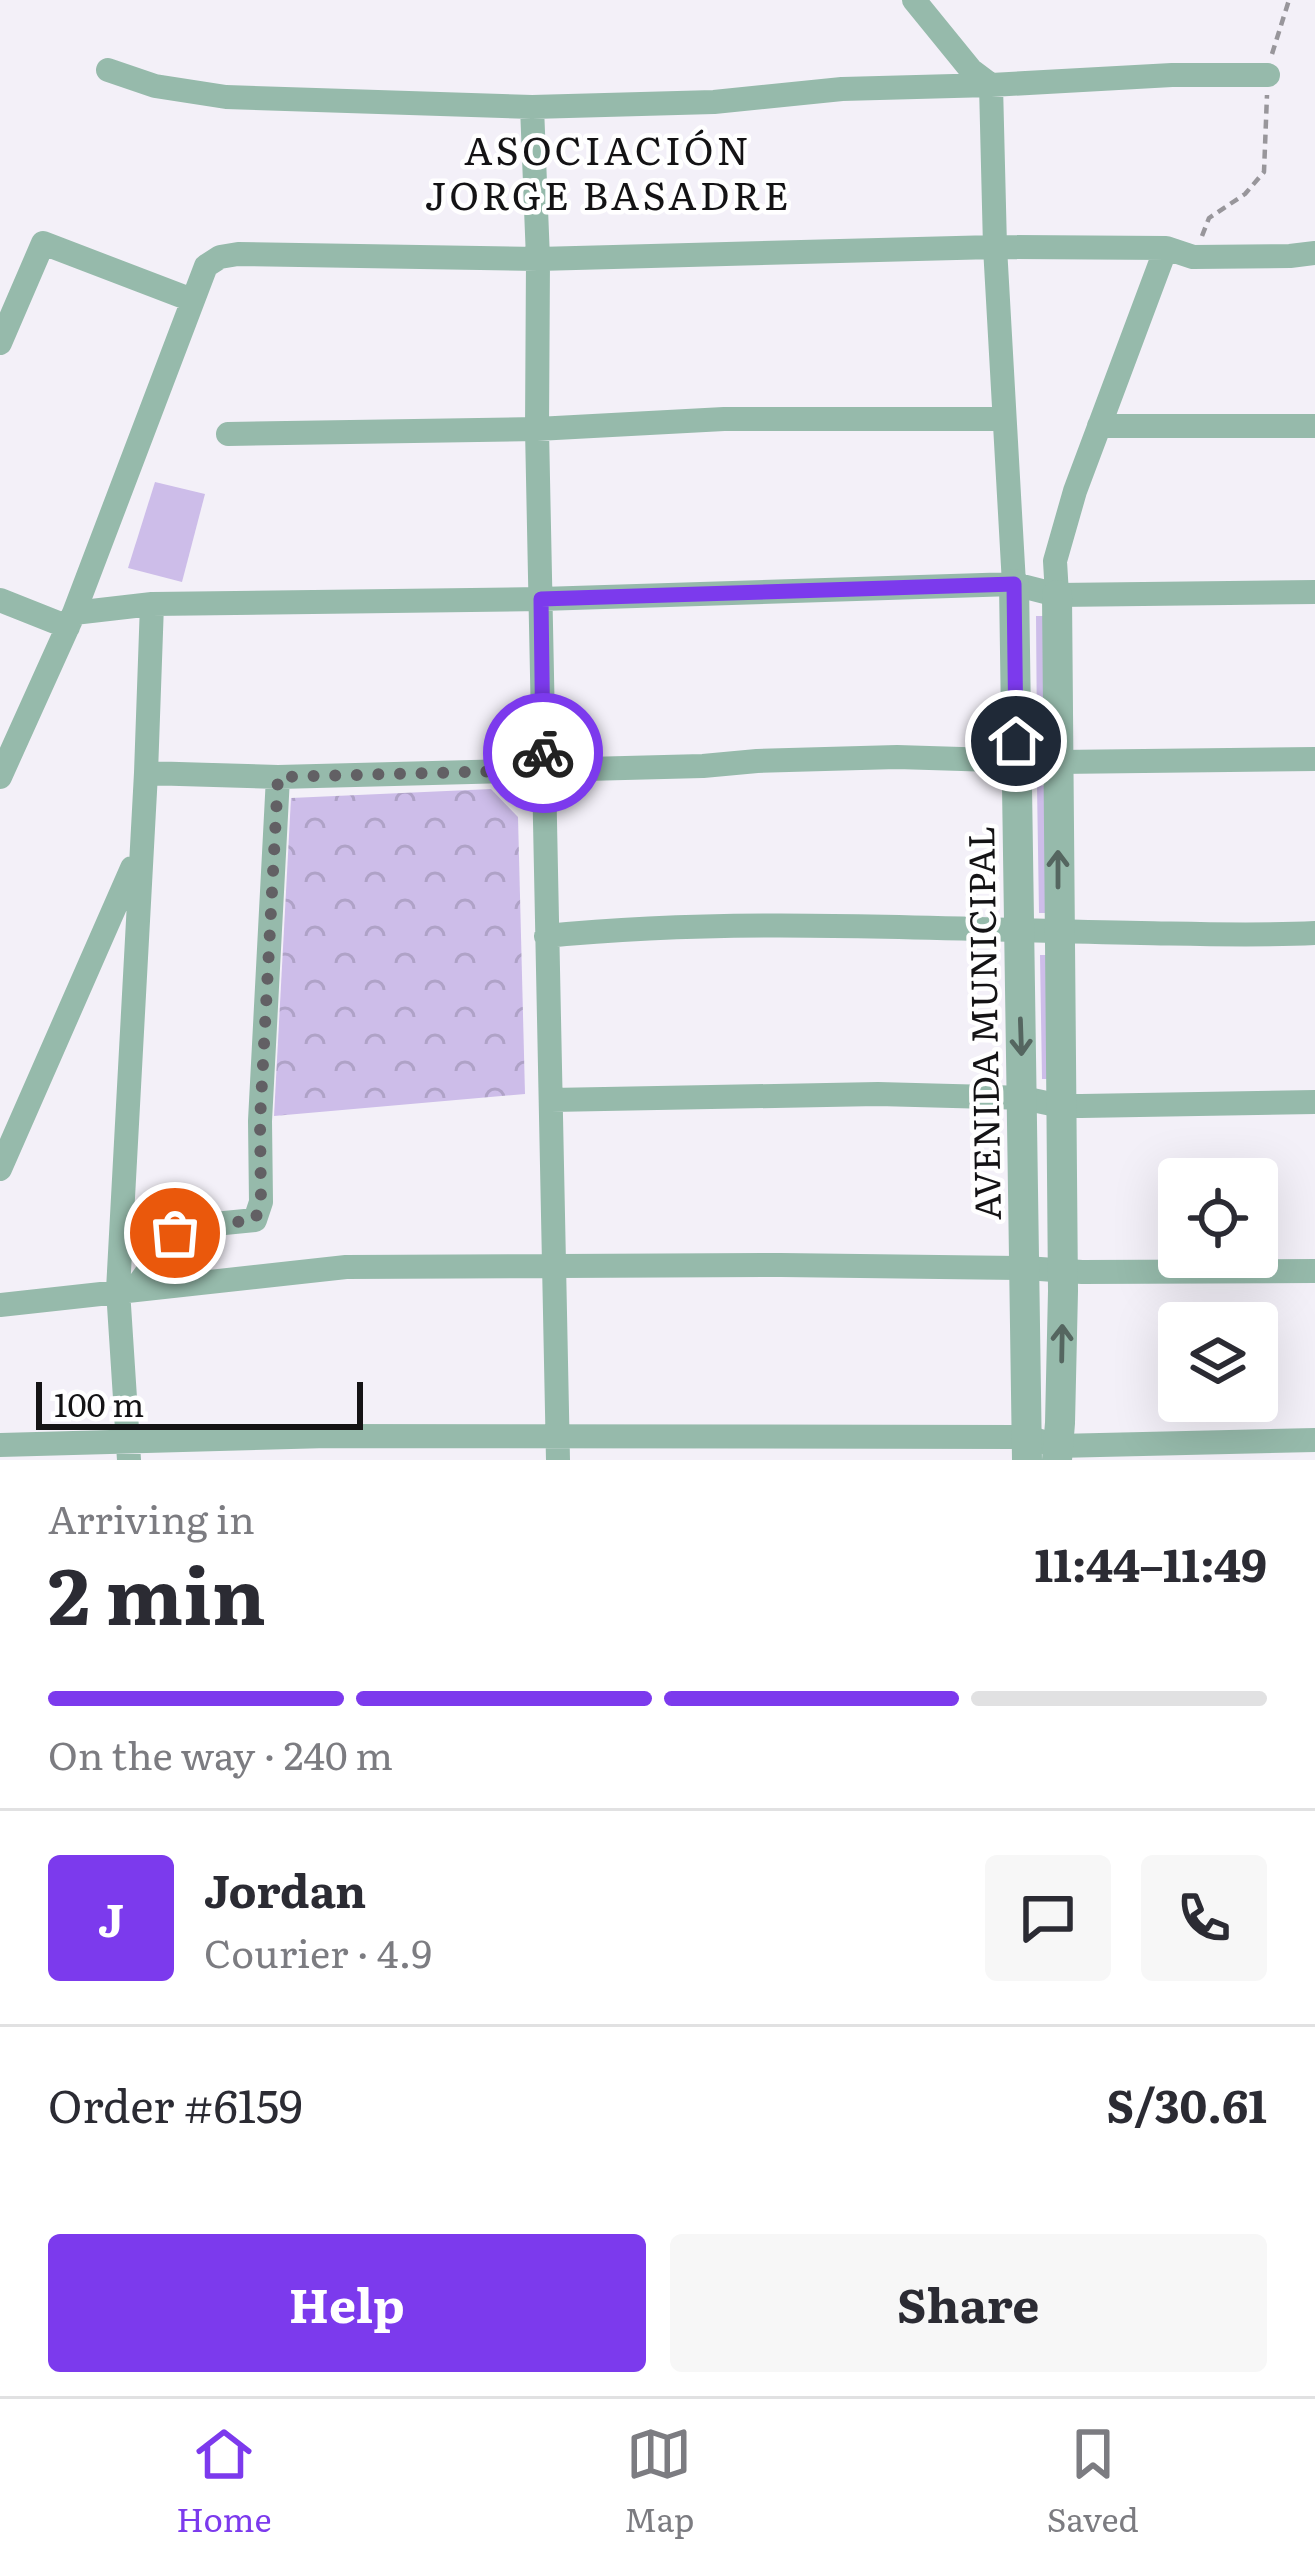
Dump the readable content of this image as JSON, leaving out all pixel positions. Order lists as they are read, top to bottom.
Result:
{
  "streets": {
    "street": ["AVENIDA MUNICIPAL"]
  },
  "districts": ["ASOCIACIÓN JORGE BASADRE"],
  "scale_bar": "100 m",
  "page": {
    "scale": "100 m",
    "heading": ["2 min", "Arriving in", "11:44–11:49"],
    "panel": [
      "Jordan",
      "Courier · 4.9",
      "Order #6159",
      "S/30.61"
    ],
    "bar": "On the way · 240 m",
    "round": "J",
    "buttons": ["Help", "Share"],
    "tabs": ["Home", "Map", "Saved"]
  }
}
